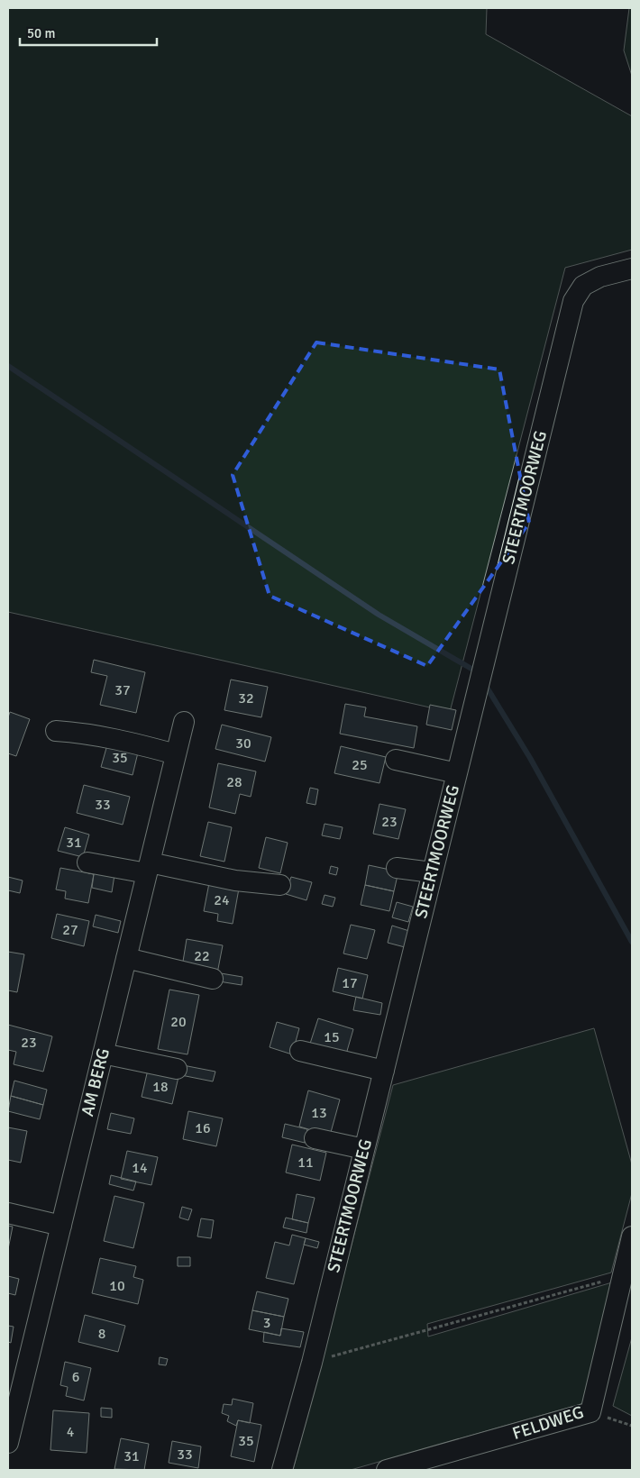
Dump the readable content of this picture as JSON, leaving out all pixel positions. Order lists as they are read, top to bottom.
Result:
{
  "streets": {
    "street": ["STEERTMOORWEG", "AM BERG", "FELDWEG"]
  },
  "house_numbers": [
    "37",
    "32",
    "30",
    "35",
    "25",
    "28",
    "33",
    "23",
    "31",
    "24",
    "27",
    "22",
    "17",
    "20",
    "15",
    "23",
    "18",
    "13",
    "16",
    "11",
    "14",
    "10",
    "3",
    "8",
    "6",
    "4",
    "35",
    "33",
    "31"
  ],
  "scale_bar": "50 m"
}
